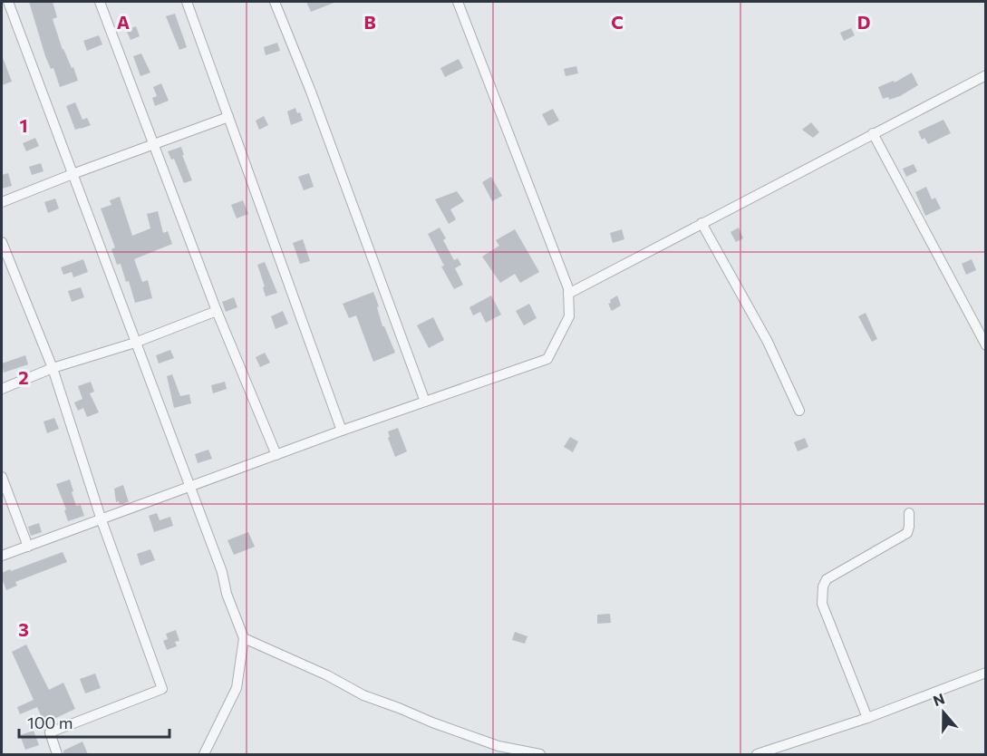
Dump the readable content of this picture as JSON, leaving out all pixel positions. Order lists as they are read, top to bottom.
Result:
{
  "scale_bar": "100 m",
  "north": "top",
  "grid": {
    "columns": [
      "A",
      "B",
      "C",
      "D"
    ],
    "rows": ["1", "2", "3"]
  }
}
